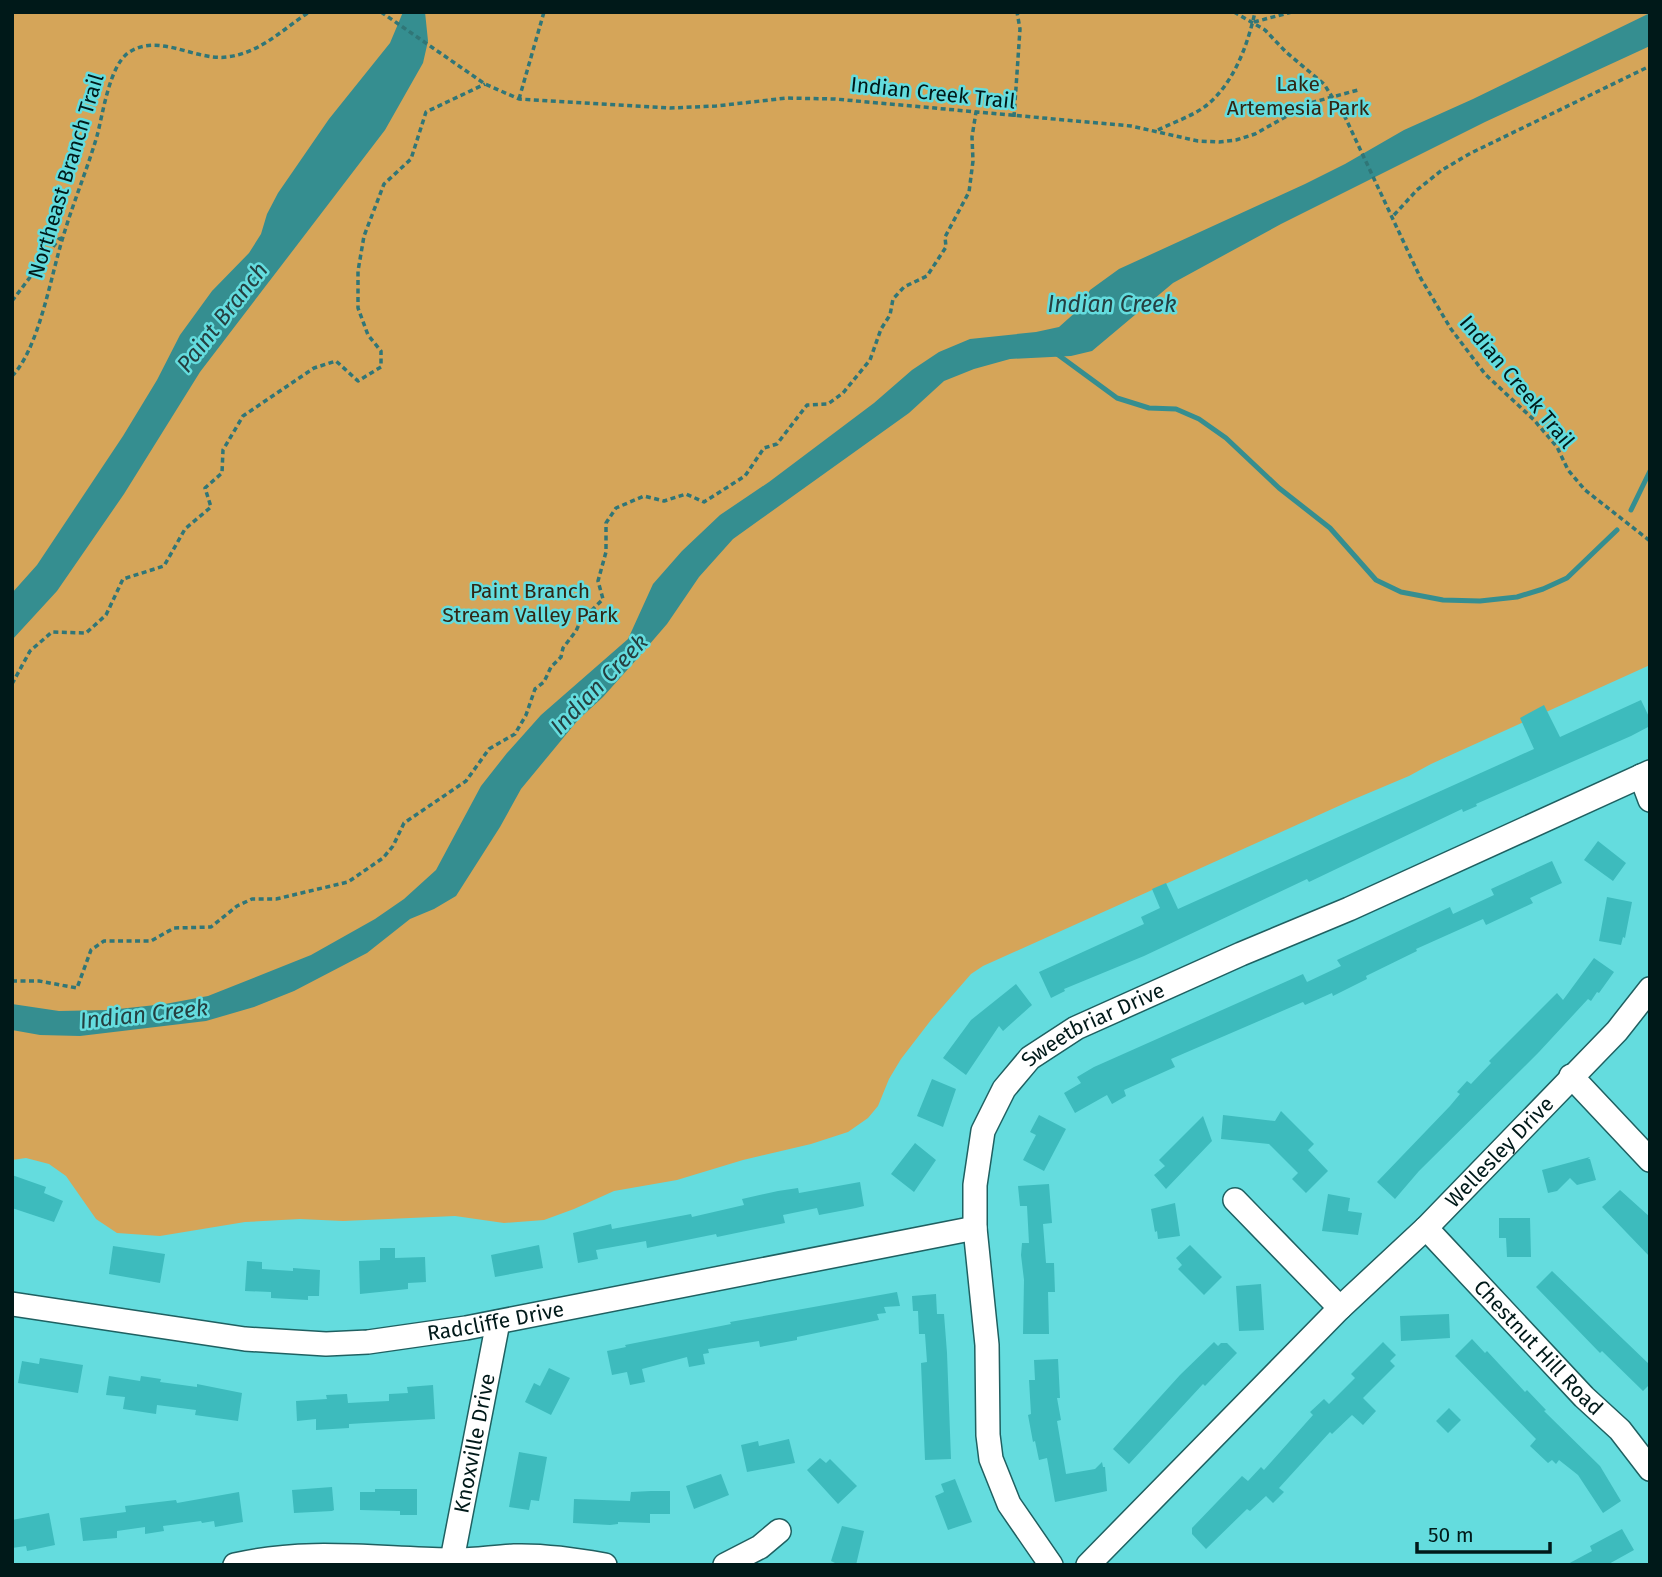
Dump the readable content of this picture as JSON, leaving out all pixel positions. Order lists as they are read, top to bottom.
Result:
{
  "streets": {
    "street": [
      "Sweetbriar Drive",
      "Wellesley Drive",
      "Radcliffe Drive",
      "Chestnut Hill Road",
      "Knoxville Drive"
    ],
    "path": ["Indian Creek Trail", "Northeast Branch Trail"]
  },
  "crossings": [
    ["Sweetbriar Drive", "Radcliffe Drive"],
    ["Wellesley Drive", "Chestnut Hill Road"],
    ["Radcliffe Drive", "Knoxville Drive"]
  ],
  "water": ["Indian Creek", "Paint Branch"],
  "parks": ["Lake Artemesia Park", "Paint Branch Stream Valley Park"],
  "scale_bar": "50 m"
}
